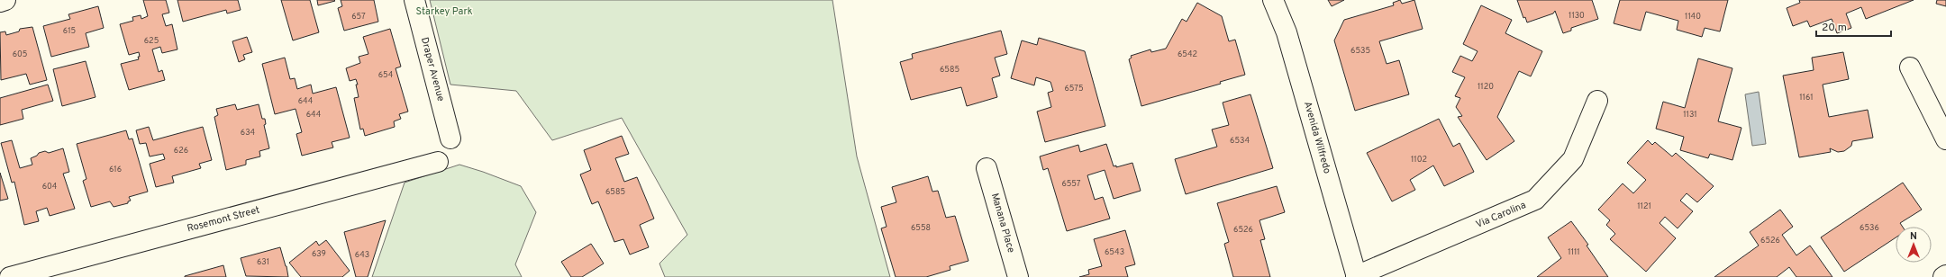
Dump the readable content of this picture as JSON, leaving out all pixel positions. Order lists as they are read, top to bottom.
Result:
{
  "streets": {
    "street": [
      "Draper Avenue",
      "Avenida Wilfredo",
      "Via Carolina",
      "Rosemont Street",
      "Manana Place"
    ]
  },
  "crossings": [
    ["Avenida Wilfredo", "Via Carolina"]
  ],
  "parks": ["Starkey Park"],
  "house_numbers": [
    "1130",
    "657",
    "1140",
    "615",
    "625",
    "6535",
    "605",
    "6542",
    "6585",
    "654",
    "1120",
    "6575",
    "1161",
    "644",
    "644",
    "1131",
    "634",
    "6534",
    "626",
    "1102",
    "616",
    "6557",
    "604",
    "6585",
    "1121",
    "6558",
    "6536",
    "6526",
    "6526",
    "6543",
    "1111",
    "639",
    "643",
    "631"
  ],
  "scale_bar": "20 m",
  "north": "top"
}
